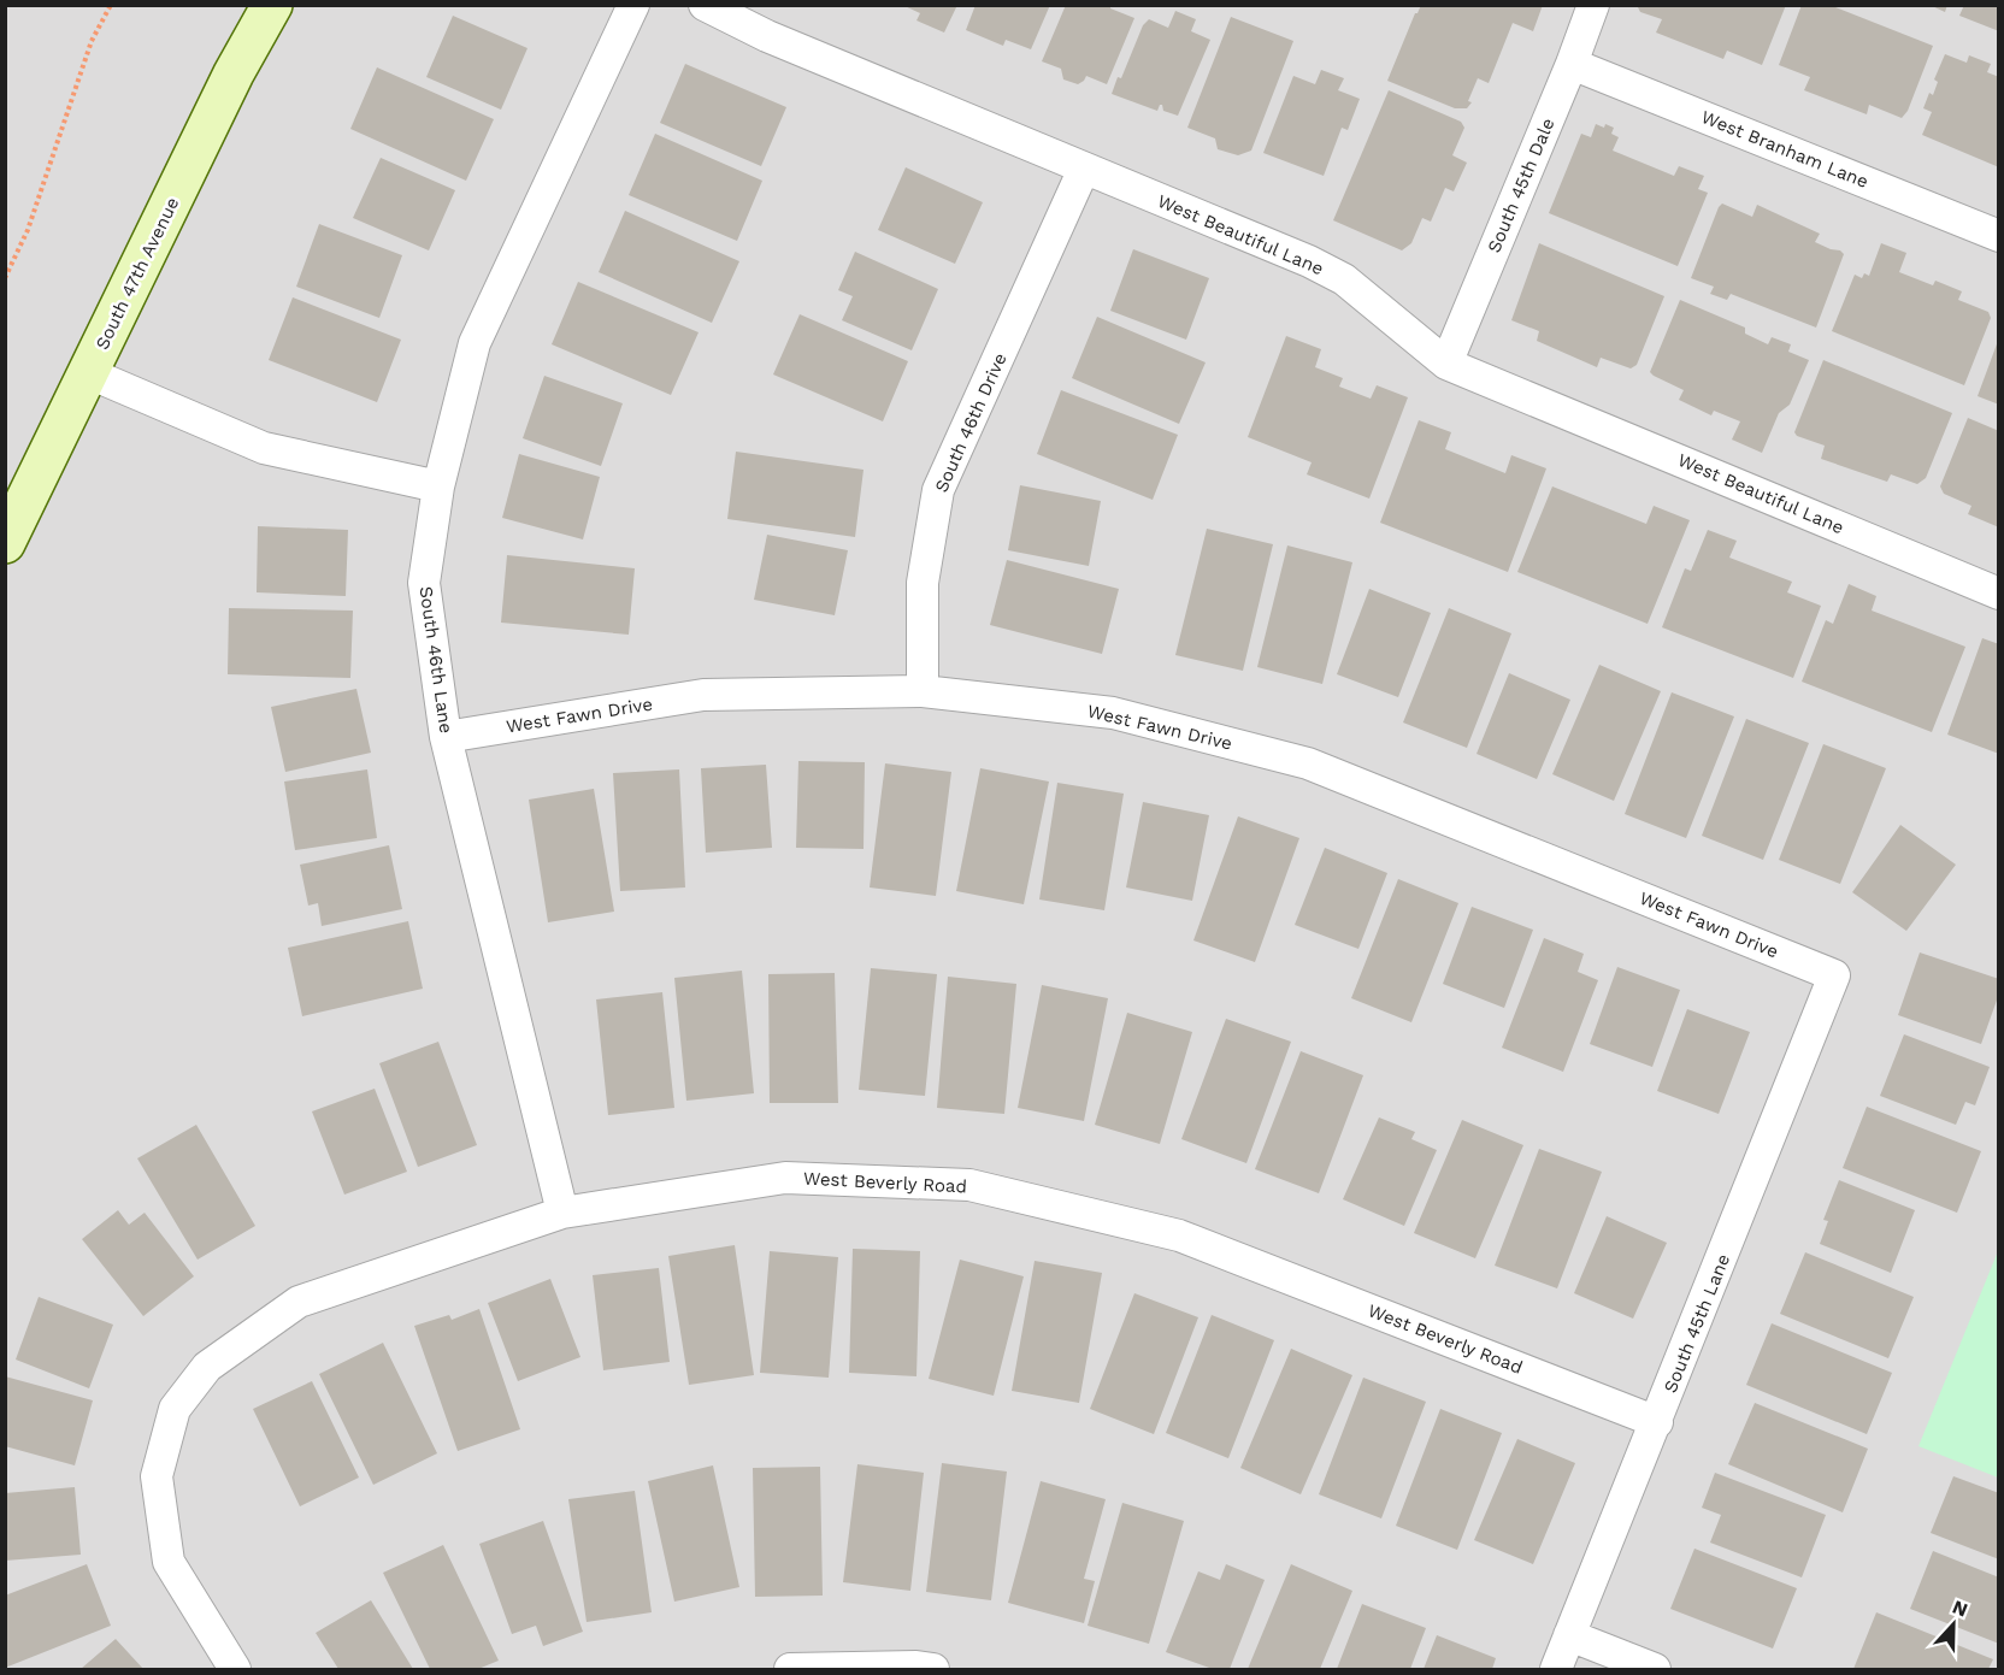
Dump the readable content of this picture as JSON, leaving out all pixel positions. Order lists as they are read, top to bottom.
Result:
{
  "streets": {
    "street": [
      "West Branham Lane",
      "South 45th Dale",
      "West Beautiful Lane",
      "South 47th Avenue",
      "South 46th Drive",
      "South 46th Lane",
      "West Fawn Drive",
      "West Beverly Road",
      "South 45th Lane"
    ]
  },
  "crossings": [
    ["West Branham Lane", "South 45th Dale"],
    ["South 45th Dale", "West Beautiful Lane"],
    ["West Beautiful Lane", "South 46th Drive"],
    ["South 46th Drive", "West Fawn Drive"],
    ["South 46th Lane", "West Fawn Drive"],
    ["South 46th Lane", "West Beverly Road"],
    ["West Fawn Drive", "South 45th Lane"],
    ["West Beverly Road", "South 45th Lane"]
  ],
  "north": "top"
}
